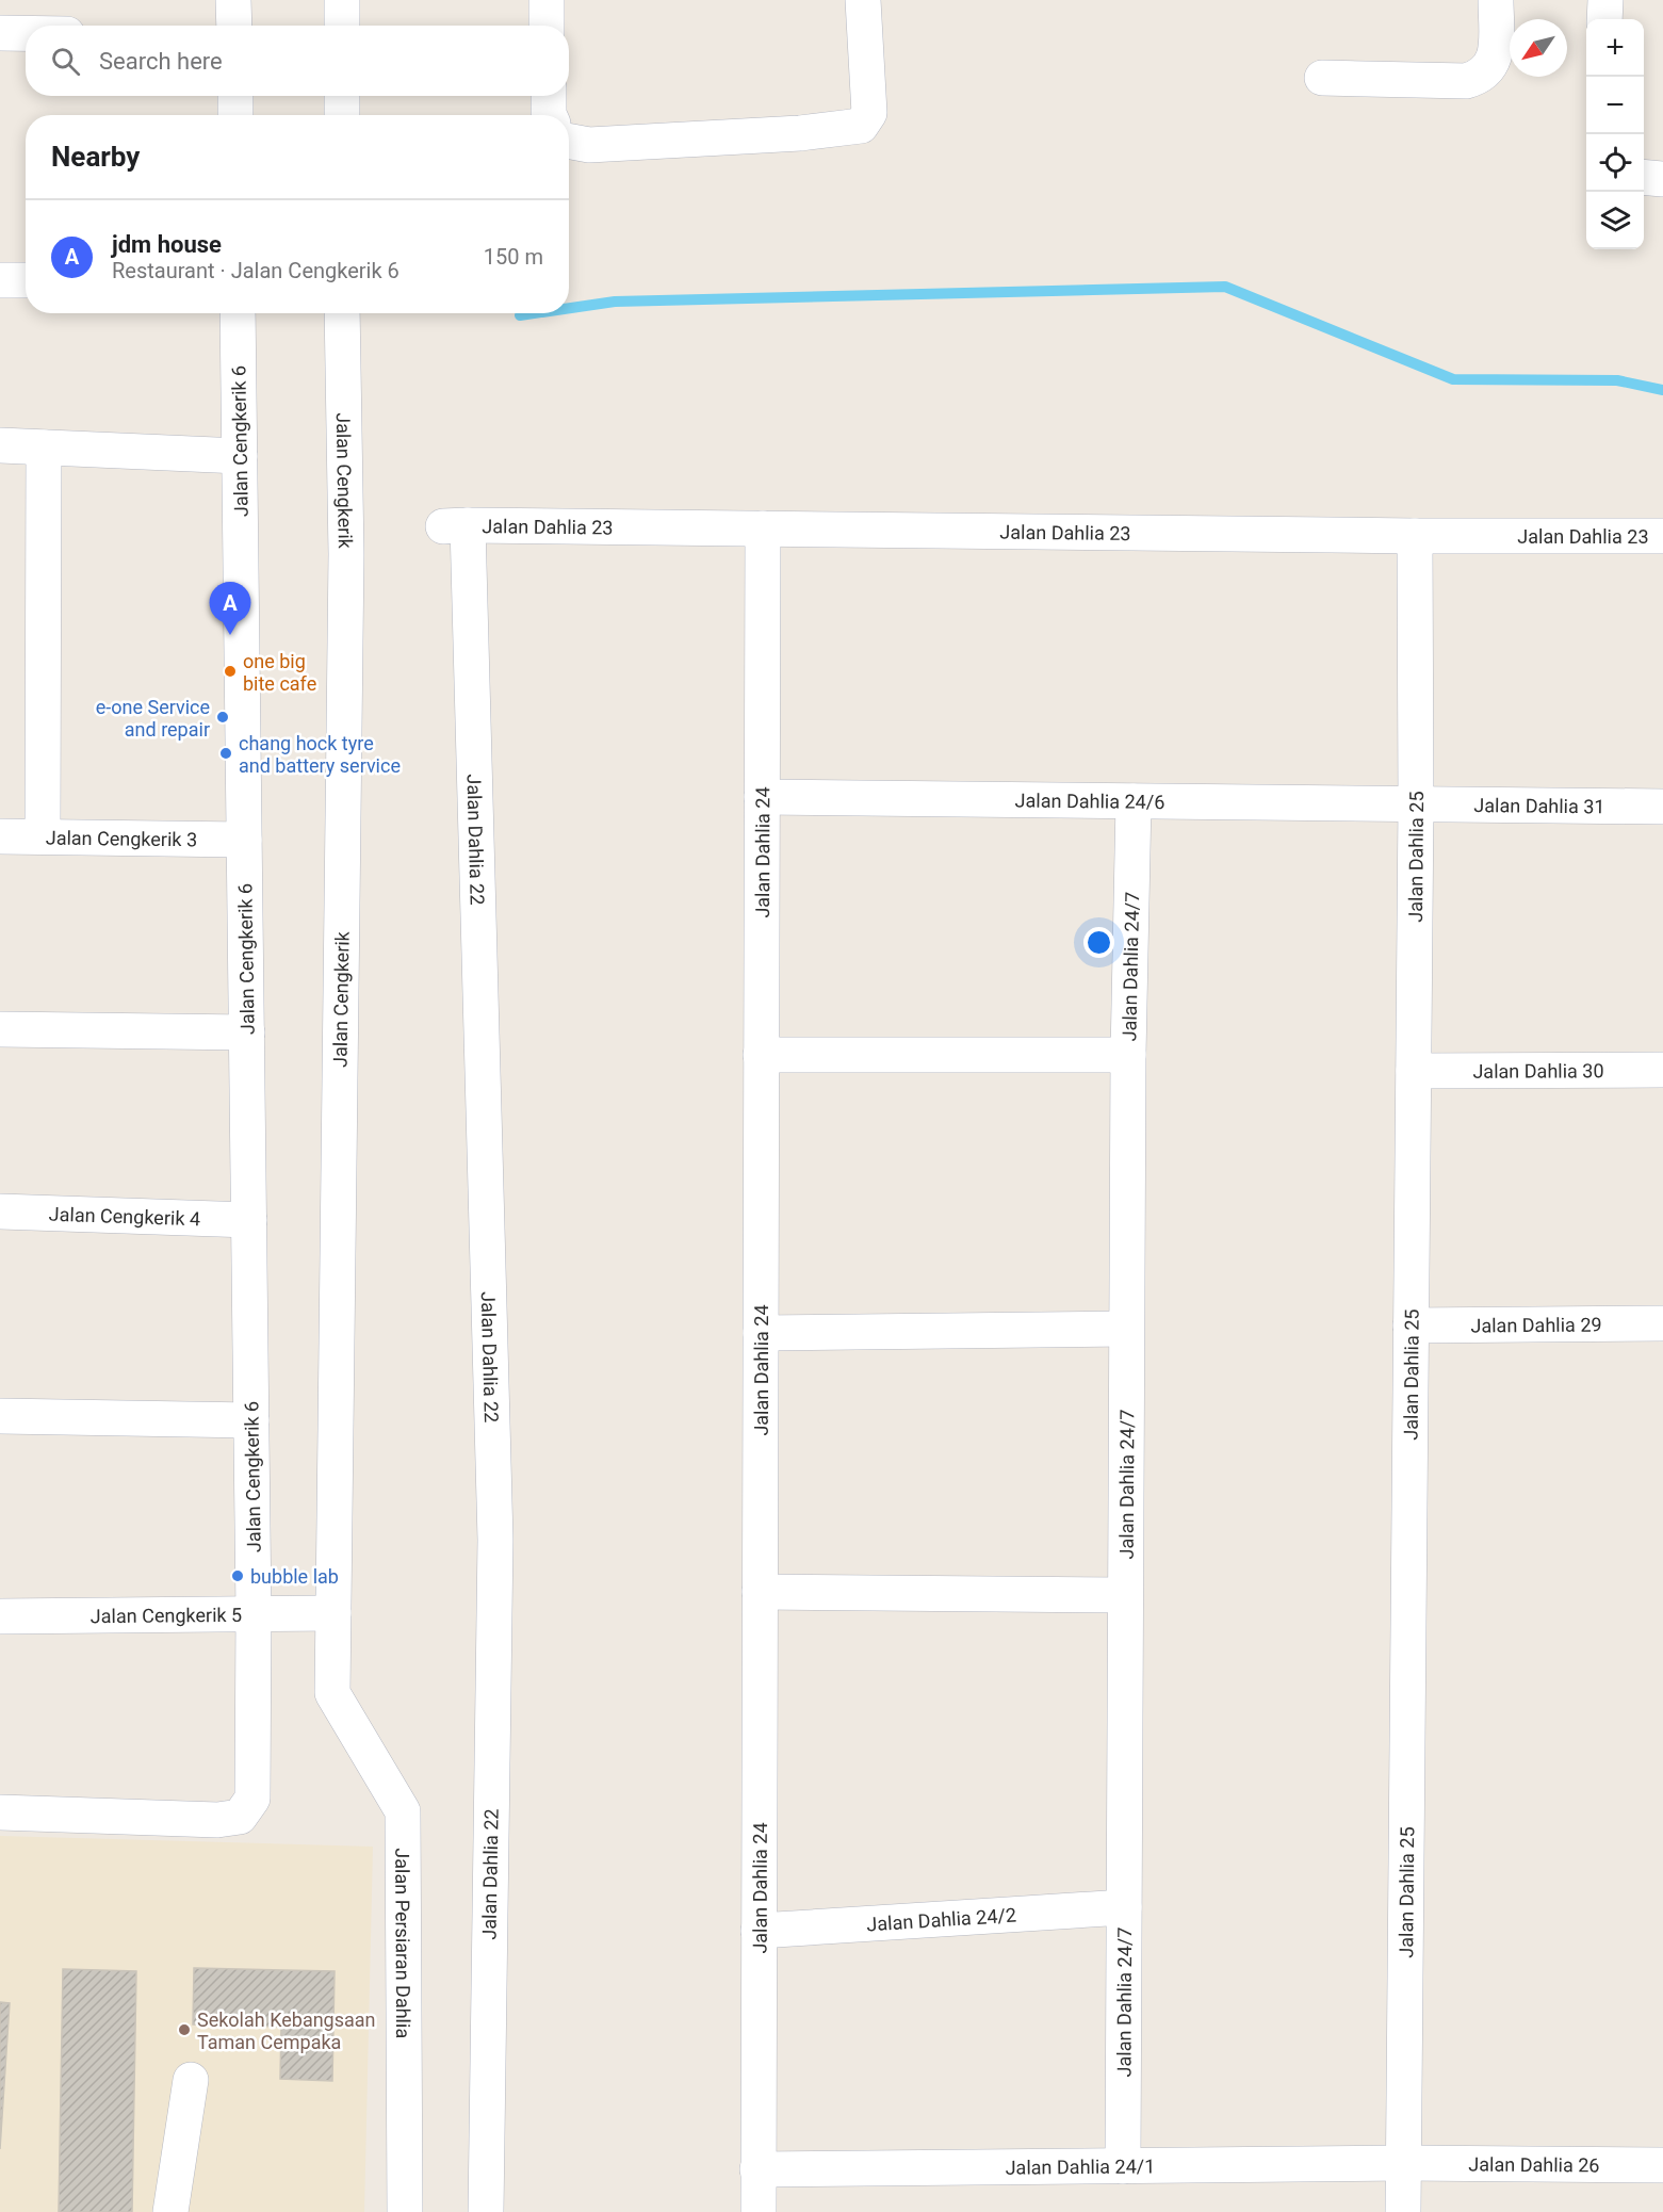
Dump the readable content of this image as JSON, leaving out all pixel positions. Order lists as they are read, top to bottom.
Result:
{
  "streets": {
    "street": [
      "Jalan Cengkerik 6",
      "Jalan Cengkerik",
      "Jalan Dahlia 23",
      "Jalan Dahlia 24/6",
      "Jalan Dahlia 31",
      "Jalan Cengkerik 3",
      "Jalan Dahlia 22",
      "Jalan Dahlia 24",
      "Jalan Dahlia 25",
      "Jalan Dahlia 24/7",
      "Jalan Dahlia 30",
      "Jalan Cengkerik 4",
      "Jalan Dahlia 29",
      "Jalan Cengkerik 5",
      "Jalan Dahlia 24/2",
      "Jalan Persiaran Dahlia",
      "Jalan Dahlia 26",
      "Jalan Dahlia 24/1"
    ]
  },
  "crossings": [
    ["Jalan Cengkerik 6", "Jalan Cengkerik 3"],
    ["Jalan Cengkerik 6", "Jalan Cengkerik 4"],
    ["Jalan Cengkerik 6", "Jalan Cengkerik 5"],
    ["Jalan Cengkerik", "Jalan Cengkerik 5"],
    ["Jalan Cengkerik", "Jalan Persiaran Dahlia"],
    ["Jalan Dahlia 23", "Jalan Dahlia 22"],
    ["Jalan Dahlia 23", "Jalan Dahlia 24"],
    ["Jalan Dahlia 23", "Jalan Dahlia 25"],
    ["Jalan Dahlia 24/6", "Jalan Dahlia 31"],
    ["Jalan Dahlia 24/6", "Jalan Dahlia 24"],
    ["Jalan Dahlia 24/6", "Jalan Dahlia 25"],
    ["Jalan Dahlia 24/6", "Jalan Dahlia 24/7"],
    ["Jalan Dahlia 31", "Jalan Dahlia 25"],
    ["Jalan Dahlia 24", "Jalan Dahlia 24/2"],
    ["Jalan Dahlia 24", "Jalan Dahlia 24/1"],
    ["Jalan Dahlia 25", "Jalan Dahlia 30"],
    ["Jalan Dahlia 25", "Jalan Dahlia 29"],
    ["Jalan Dahlia 25", "Jalan Dahlia 26"],
    ["Jalan Dahlia 25", "Jalan Dahlia 24/1"],
    ["Jalan Dahlia 24/7", "Jalan Dahlia 24/2"],
    ["Jalan Dahlia 24/7", "Jalan Dahlia 24/1"],
    ["Jalan Dahlia 26", "Jalan Dahlia 24/1"]
  ],
  "places": [
    "one big bite cafe",
    "e-one Service and repair",
    "chang hock tyre and battery service",
    "bubble lab",
    "Sekolah Kebangsaan Taman Cempaka"
  ],
  "north": "bottom left",
  "page": {
    "map_buttons": ["+", "−"],
    "search": "Search here",
    "heading": "Nearby",
    "list": [
      {
        "mark": "A",
        "name": "jdm house",
        "note": "Restaurant · Jalan Cengkerik 6",
        "value": "150 m"
      }
    ],
    "pins": "A"
  }
}
